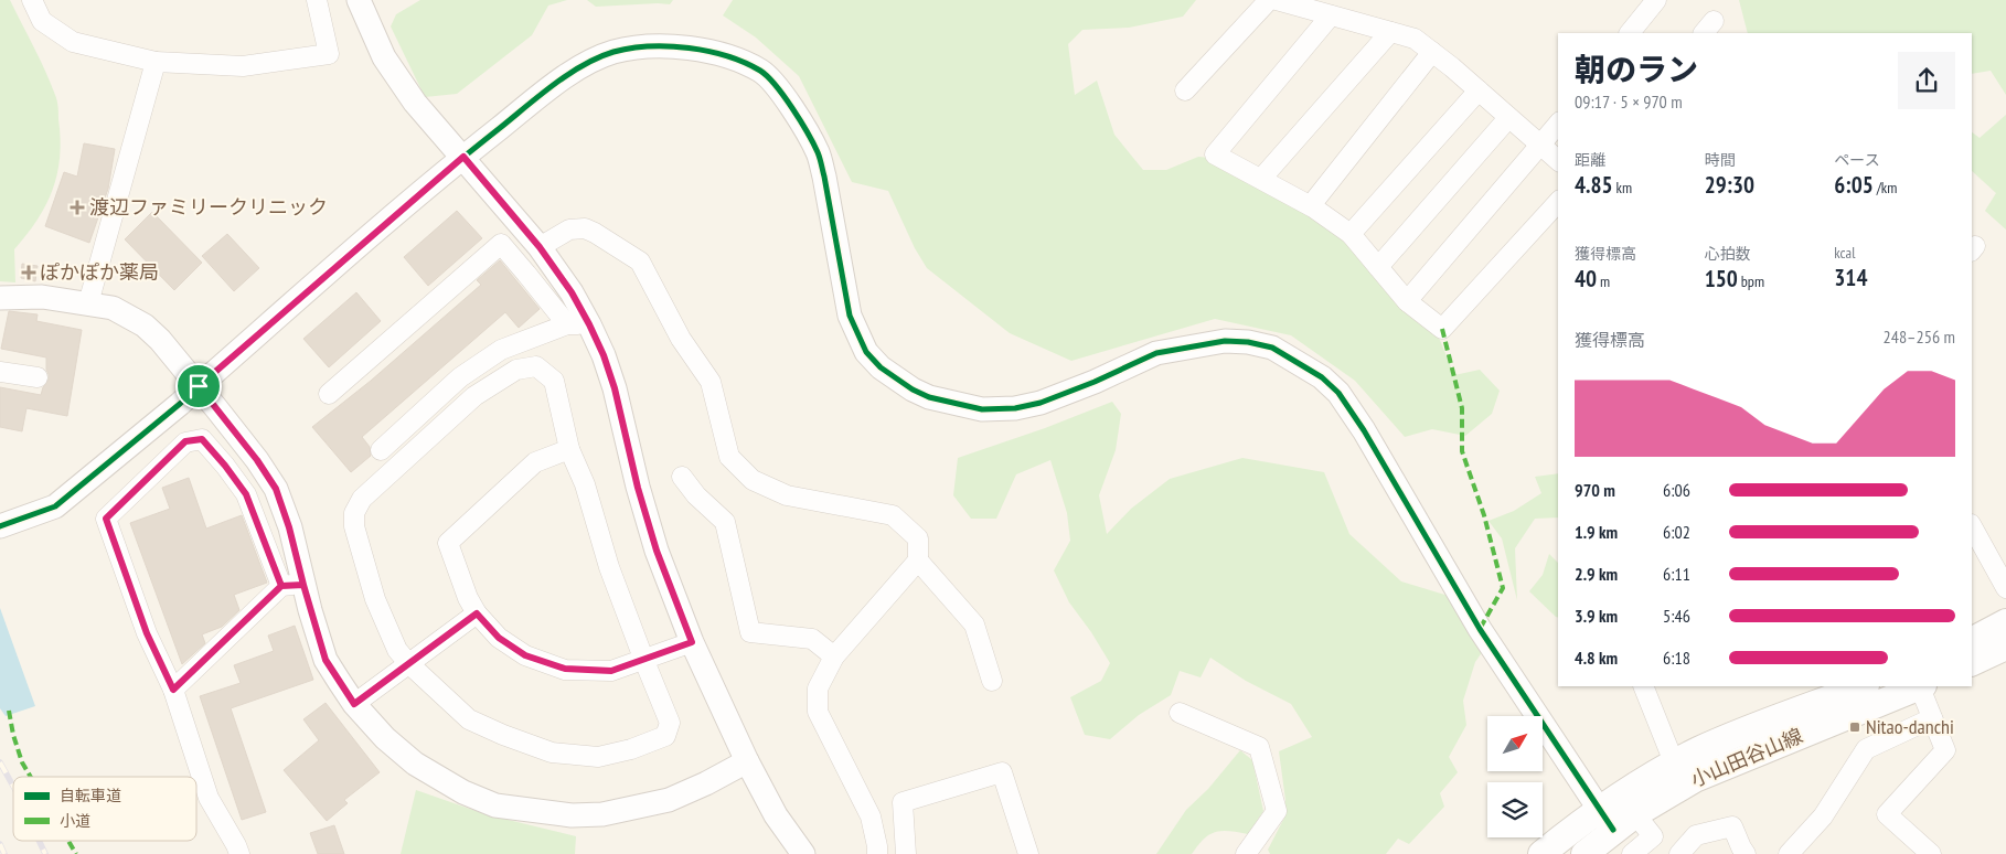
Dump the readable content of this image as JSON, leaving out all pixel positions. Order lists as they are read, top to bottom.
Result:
{
  "streets": {
    "main road": ["小山田谷山線"]
  },
  "places": {
    "health": ["渡辺ファミリークリニック", "ぽかぽか薬局"],
    "transit": ["Nitao-danchi"]
  },
  "legend": ["自転車道", "小道"],
  "north": "top right",
  "page": {
    "heading": ["朝のラン", "09:17 · 5 × 970 m"],
    "stats": [
      ["距離", "4.85 km"],
      ["時間", "29:30"],
      ["ペース", "6:05 /km"],
      ["獲得標高", "40 m"],
      ["心拍数", "150 bpm"],
      ["kcal", "314"]
    ],
    "chart": ["獲得標高", "248–256 m"],
    "list": [
      {
        "name": "970 m",
        "note": "6:06"
      },
      {
        "name": "1.9 km",
        "note": "6:02"
      },
      {
        "name": "2.9 km",
        "note": "6:11"
      },
      {
        "name": "3.9 km",
        "note": "5:46"
      },
      {
        "name": "4.8 km",
        "note": "6:18"
      }
    ]
  }
}
